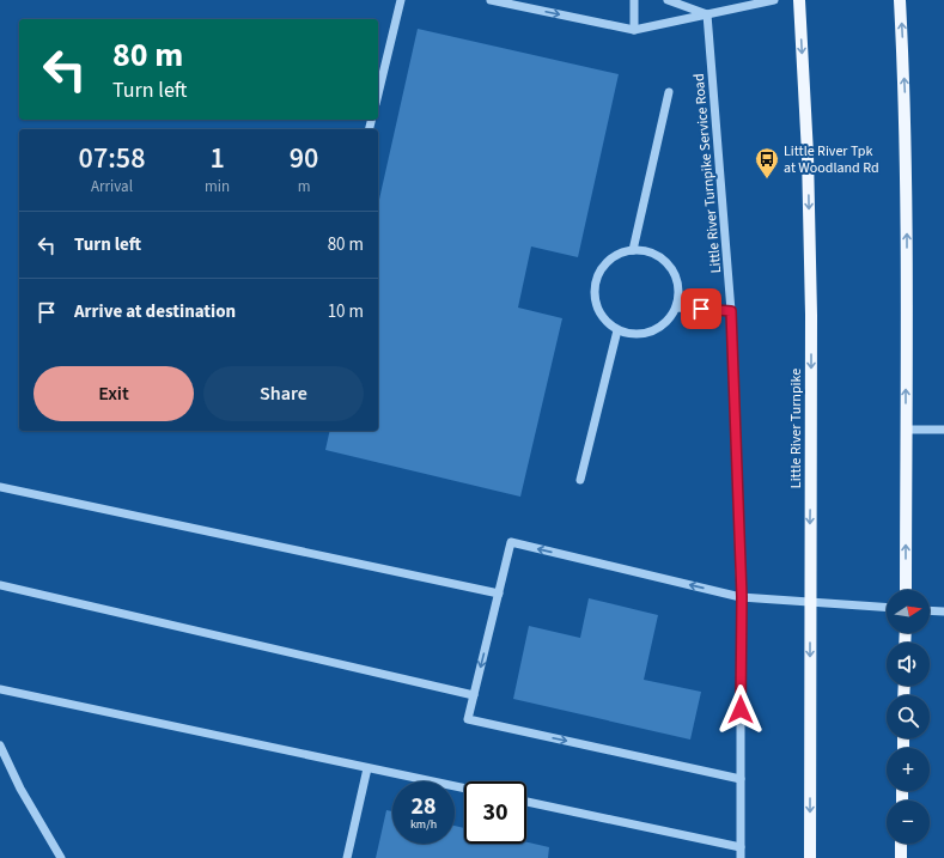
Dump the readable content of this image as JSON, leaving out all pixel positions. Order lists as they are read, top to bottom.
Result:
{
  "streets": {
    "main road": ["Little River Turnpike"],
    "street": ["Little River Turnpike Service Road"]
  },
  "places": {
    "bus stop": ["Little River Tpk at Woodland Rd"]
  },
  "north": "right",
  "page": {
    "turn": ["80 m", "Turn left"],
    "eta": [
      "07:58",
      "Arrival",
      "1",
      "min",
      "90",
      "m"
    ],
    "list": [
      {
        "name": "Turn left",
        "value": "80 m"
      },
      {
        "name": "Arrive at destination",
        "value": "10 m"
      }
    ],
    "buttons": ["Exit", "Share"],
    "map_buttons": ["+", "−"],
    "speed": "28 km/h",
    "limit": "30"
  }
}
